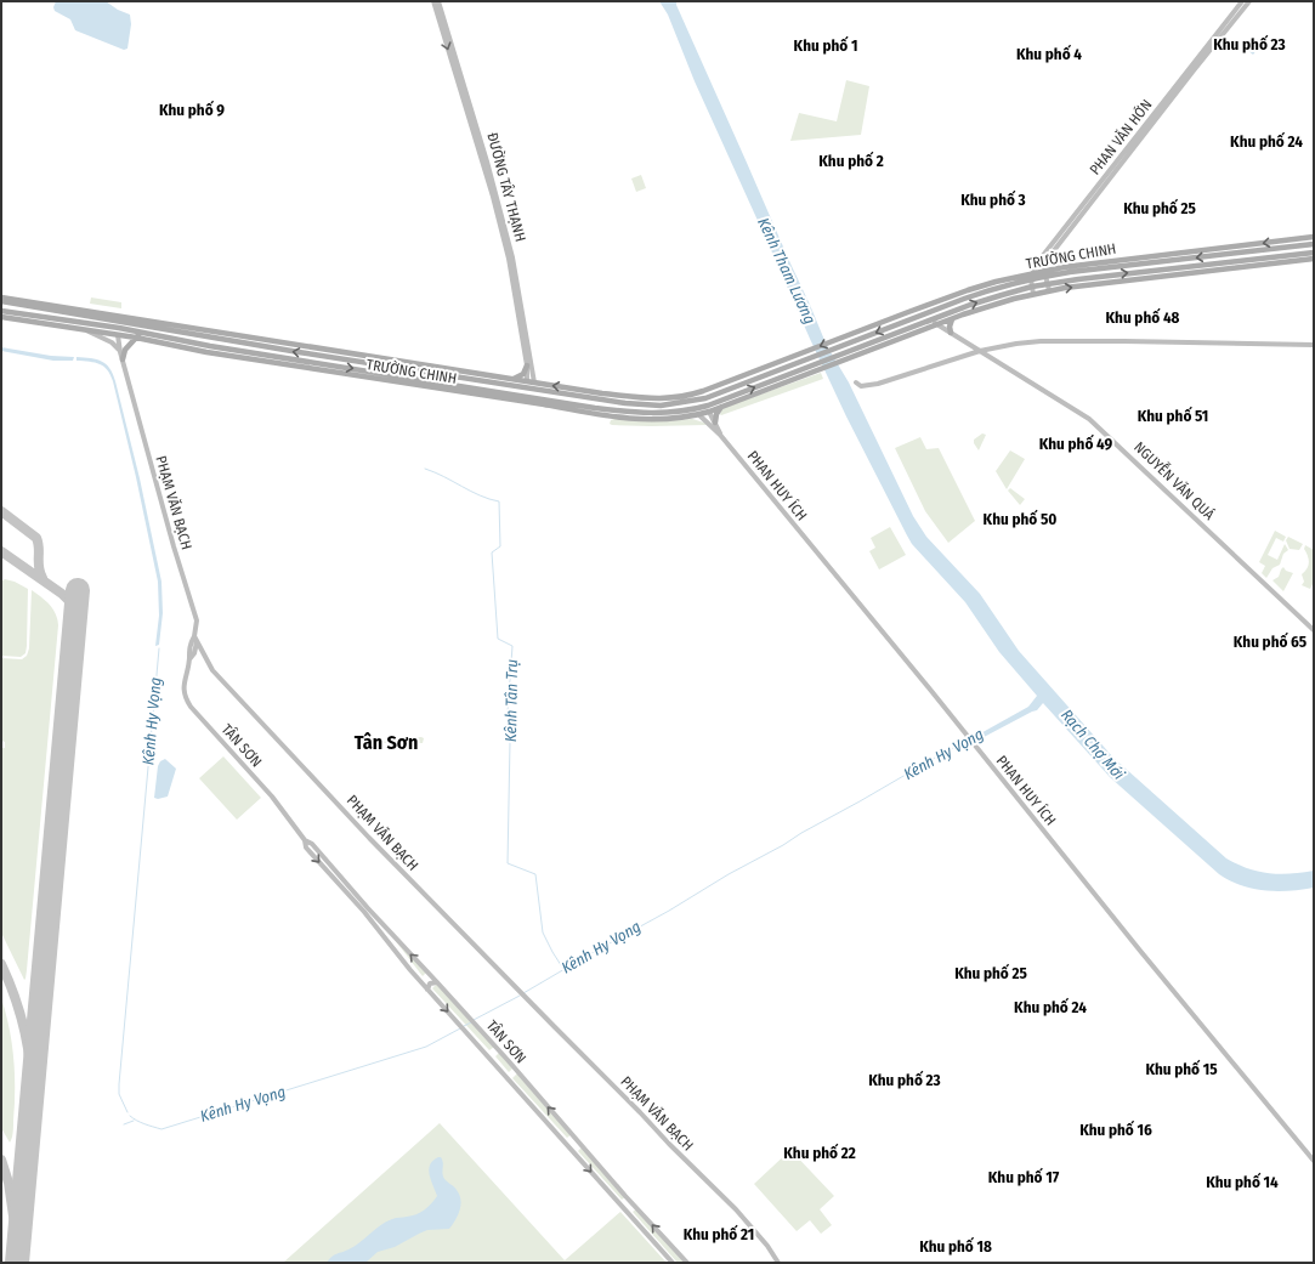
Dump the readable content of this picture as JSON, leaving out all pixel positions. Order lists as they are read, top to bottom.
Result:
{
  "streets": {
    "main road": ["TRƯỜNG CHINH"],
    "street": [
      "PHAN VĂN HỚN",
      "ĐƯỜNG TÂY THẠNH",
      "NGUYỄN VĂN QUÁ",
      "PHAN HUY ÍCH",
      "PHẠM VĂN BẠCH",
      "TÂN SƠN"
    ]
  },
  "crossings": [
    ["PHAN VĂN HỚN", "TRƯỜNG CHINH"],
    ["ĐƯỜNG TÂY THẠNH", "TRƯỜNG CHINH"],
    ["TRƯỜNG CHINH", "NGUYỄN VĂN QUÁ"],
    ["TRƯỜNG CHINH", "PHẠM VĂN BẠCH"],
    ["PHẠM VĂN BẠCH", "TÂN SƠN"]
  ],
  "districts": [
    "Khu phố 23",
    "Khu phố 1",
    "Khu phố 4",
    "Khu phố 9",
    "Khu phố 24",
    "Khu phố 2",
    "Khu phố 3",
    "Khu phố 25",
    "Khu phố 48",
    "Khu phố 51",
    "Khu phố 49",
    "Khu phố 50",
    "Khu phố 65",
    "Tân Sơn",
    "Khu phố 25",
    "Khu phố 24",
    "Khu phố 15",
    "Khu phố 23",
    "Khu phố 16",
    "Khu phố 22",
    "Khu phố 17",
    "Khu phố 14",
    "Khu phố 21",
    "Khu phố 18"
  ],
  "water": [
    "Kênh Tham Lương",
    "Kênh Tân Trụ",
    "Kênh Hy Vọng",
    "Rạch Chợ Mới"
  ]
}
